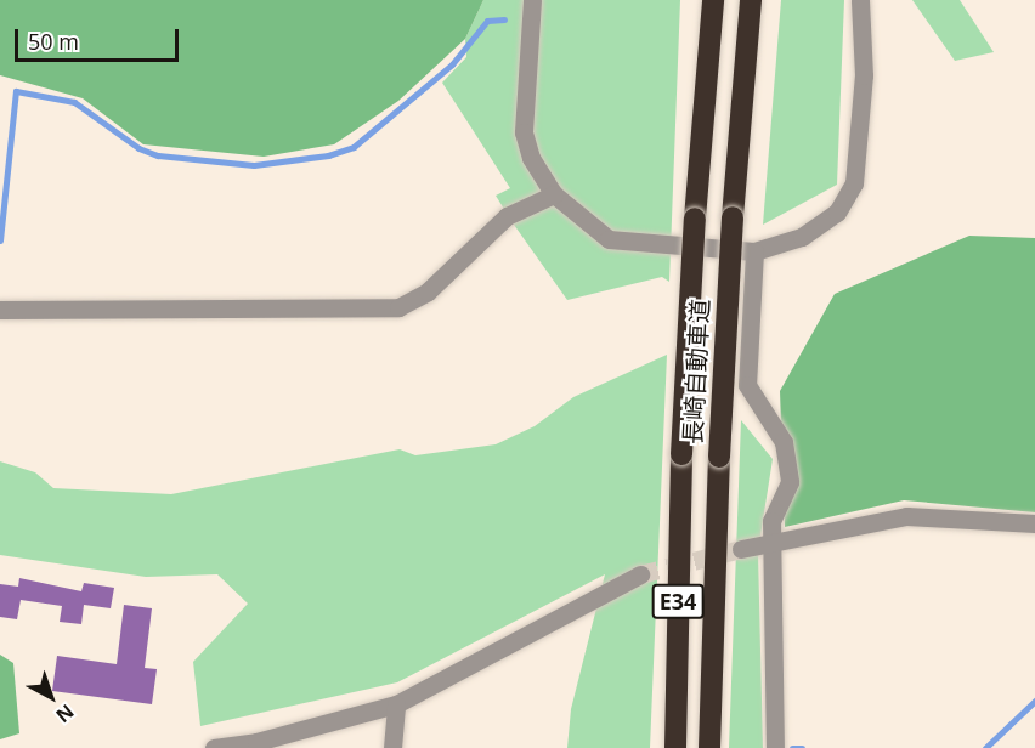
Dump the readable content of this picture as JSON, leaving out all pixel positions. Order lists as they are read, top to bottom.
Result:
{
  "streets": {
    "highway": ["長崎自動車道", "E34"]
  },
  "scale_bar": "50 m",
  "north": "bottom right"
}
